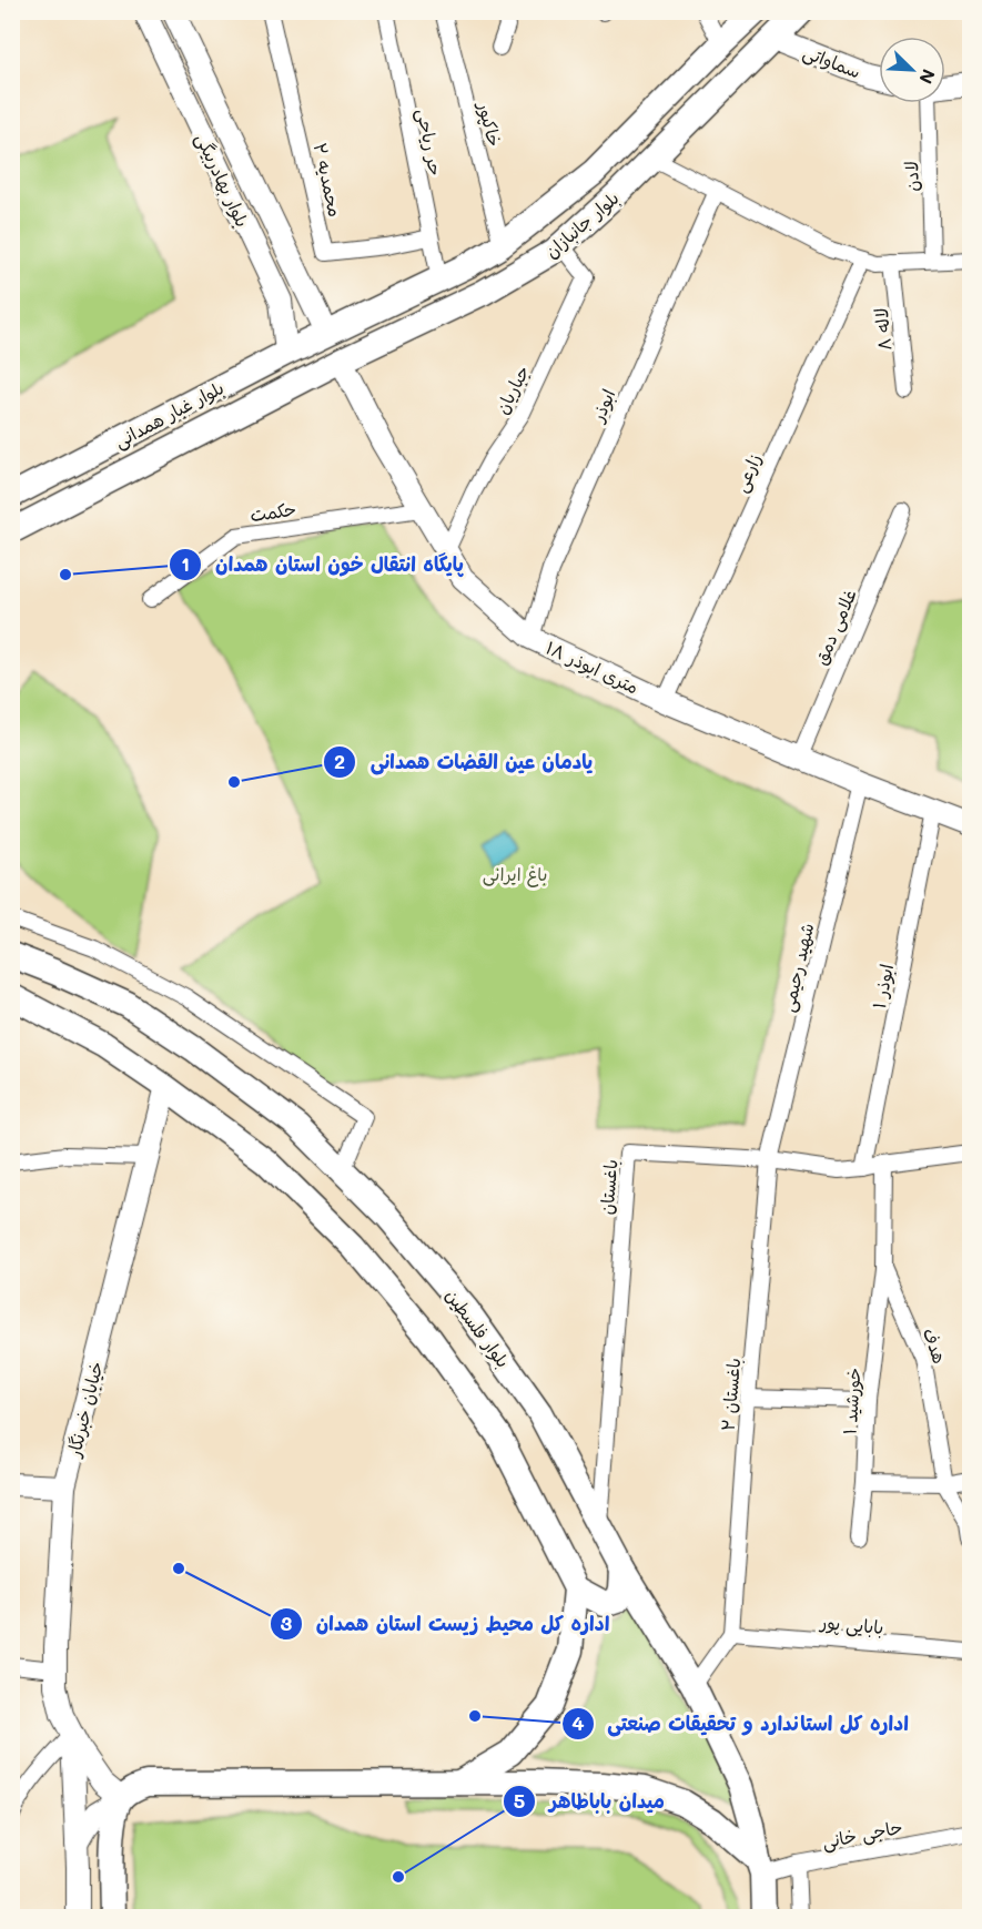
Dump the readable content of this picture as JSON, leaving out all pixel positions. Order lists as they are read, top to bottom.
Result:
{
  "streets": {
    "main road": [
      "سماواتی",
      "بلوار بهادربیگی",
      "بلوار جانبازان",
      "بلوار غبار همدانی",
      "۱۸ متری ابوذر",
      "بلوار فلسطین",
      "خیابان خبرنگار"
    ],
    "street": [
      "خاکپور",
      "حر ریاحی",
      "لادن",
      "محمدیه ۲",
      "لاله ۸",
      "جباریان",
      "ابوذر",
      "زارعی",
      "حکمت",
      "غلامی دمق",
      "شهید رحیمی",
      "ابوذر ۱",
      "باغستان",
      "هدف",
      "باغستان ۲",
      "خورشید ۱",
      "بابایی پور",
      "حاجی خانی"
    ]
  },
  "crossings": [
    ["سماواتی", "بلوار جانبازان"],
    ["خاکپور", "بلوار جانبازان"],
    ["حر ریاحی", "محمدیه ۲"],
    ["حر ریاحی", "بلوار جانبازان"],
    ["بلوار بهادربیگی", "بلوار جانبازان"],
    ["بلوار بهادربیگی", "بلوار غبار همدانی"],
    ["بلوار جانبازان", "جباریان"],
    ["بلوار جانبازان", "بلوار غبار همدانی"],
    ["بلوار جانبازان", "۱۸ متری ابوذر"],
    ["جباریان", "۱۸ متری ابوذر"],
    ["ابوذر", "۱۸ متری ابوذر"],
    ["زارعی", "۱۸ متری ابوذر"],
    ["حکمت", "۱۸ متری ابوذر"],
    ["غلامی دمق", "۱۸ متری ابوذر"],
    ["۱۸ متری ابوذر", "شهید رحیمی"],
    ["۱۸ متری ابوذر", "ابوذر ۱"],
    ["شهید رحیمی", "باغستان"],
    ["شهید رحیمی", "باغستان ۲"],
    ["ابوذر ۱", "باغستان"],
    ["باغستان", "بلوار فلسطین"],
    ["باغستان", "هدف"],
    ["باغستان", "باغستان ۲"],
    ["بلوار فلسطین", "حاجی خانی"],
    ["هدف", "خورشید ۱"],
    ["باغستان ۲", "بابایی پور"]
  ],
  "parks": ["باغ ایرانی"],
  "places": [
    "پایگاه انتقال خون استان همدان",
    "یادمان عین القضات همدانی",
    "اداره کل محیط زیست استان همدان",
    "اداره کل استاندارد و تحقیقات صنعتی",
    "میدان باباطاهر"
  ],
  "north": "bottom right"
}
